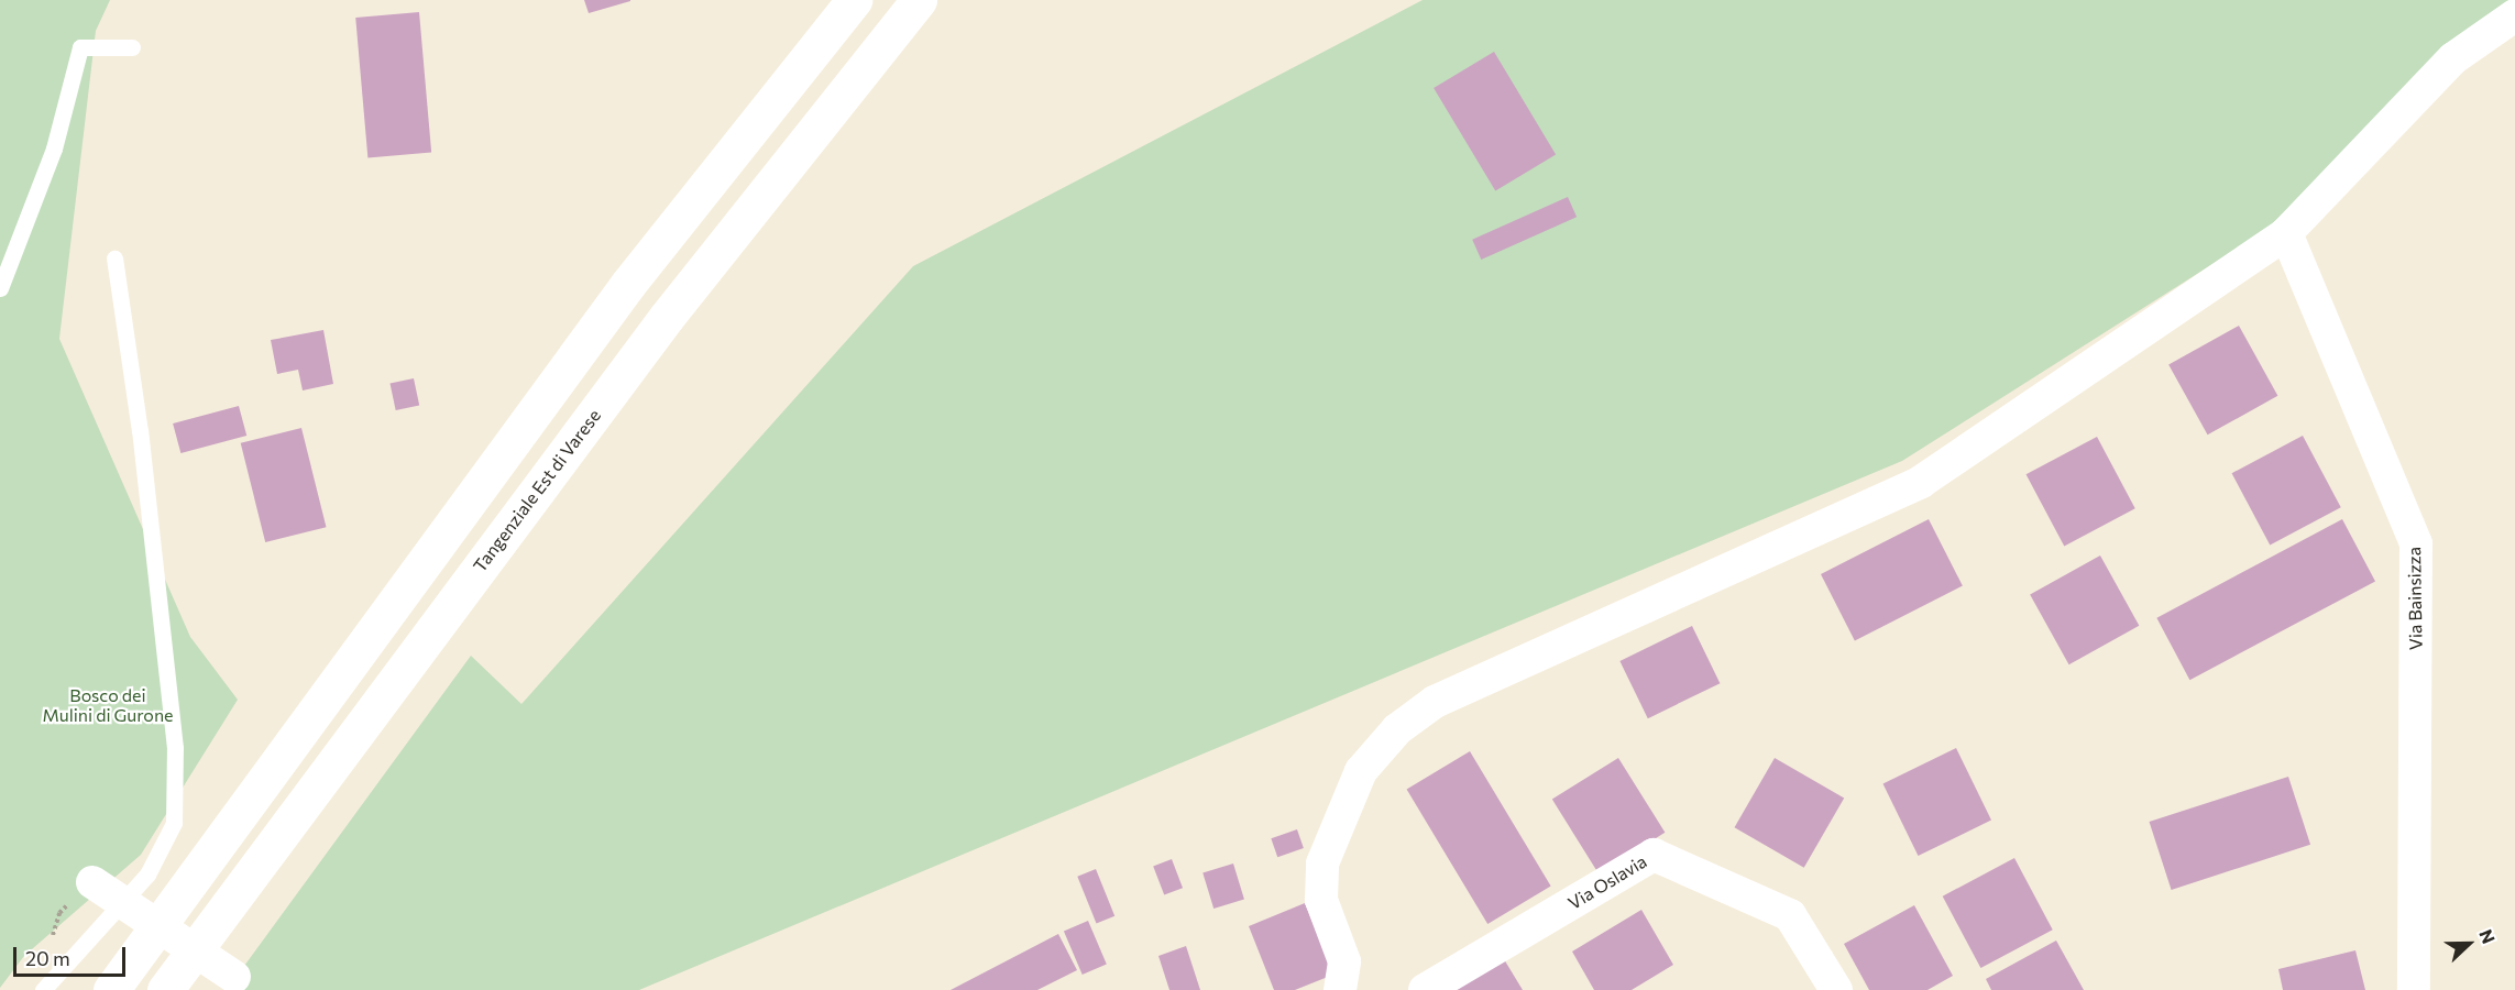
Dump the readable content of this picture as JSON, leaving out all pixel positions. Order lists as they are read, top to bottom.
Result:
{
  "streets": {
    "highway": ["Tangenziale Est di Varese"],
    "street": ["Via Bainsizza", "Via Oslavia"]
  },
  "parks": ["Bosco dei Mulini di Gurone"],
  "scale_bar": "20 m",
  "north": "right"
}
